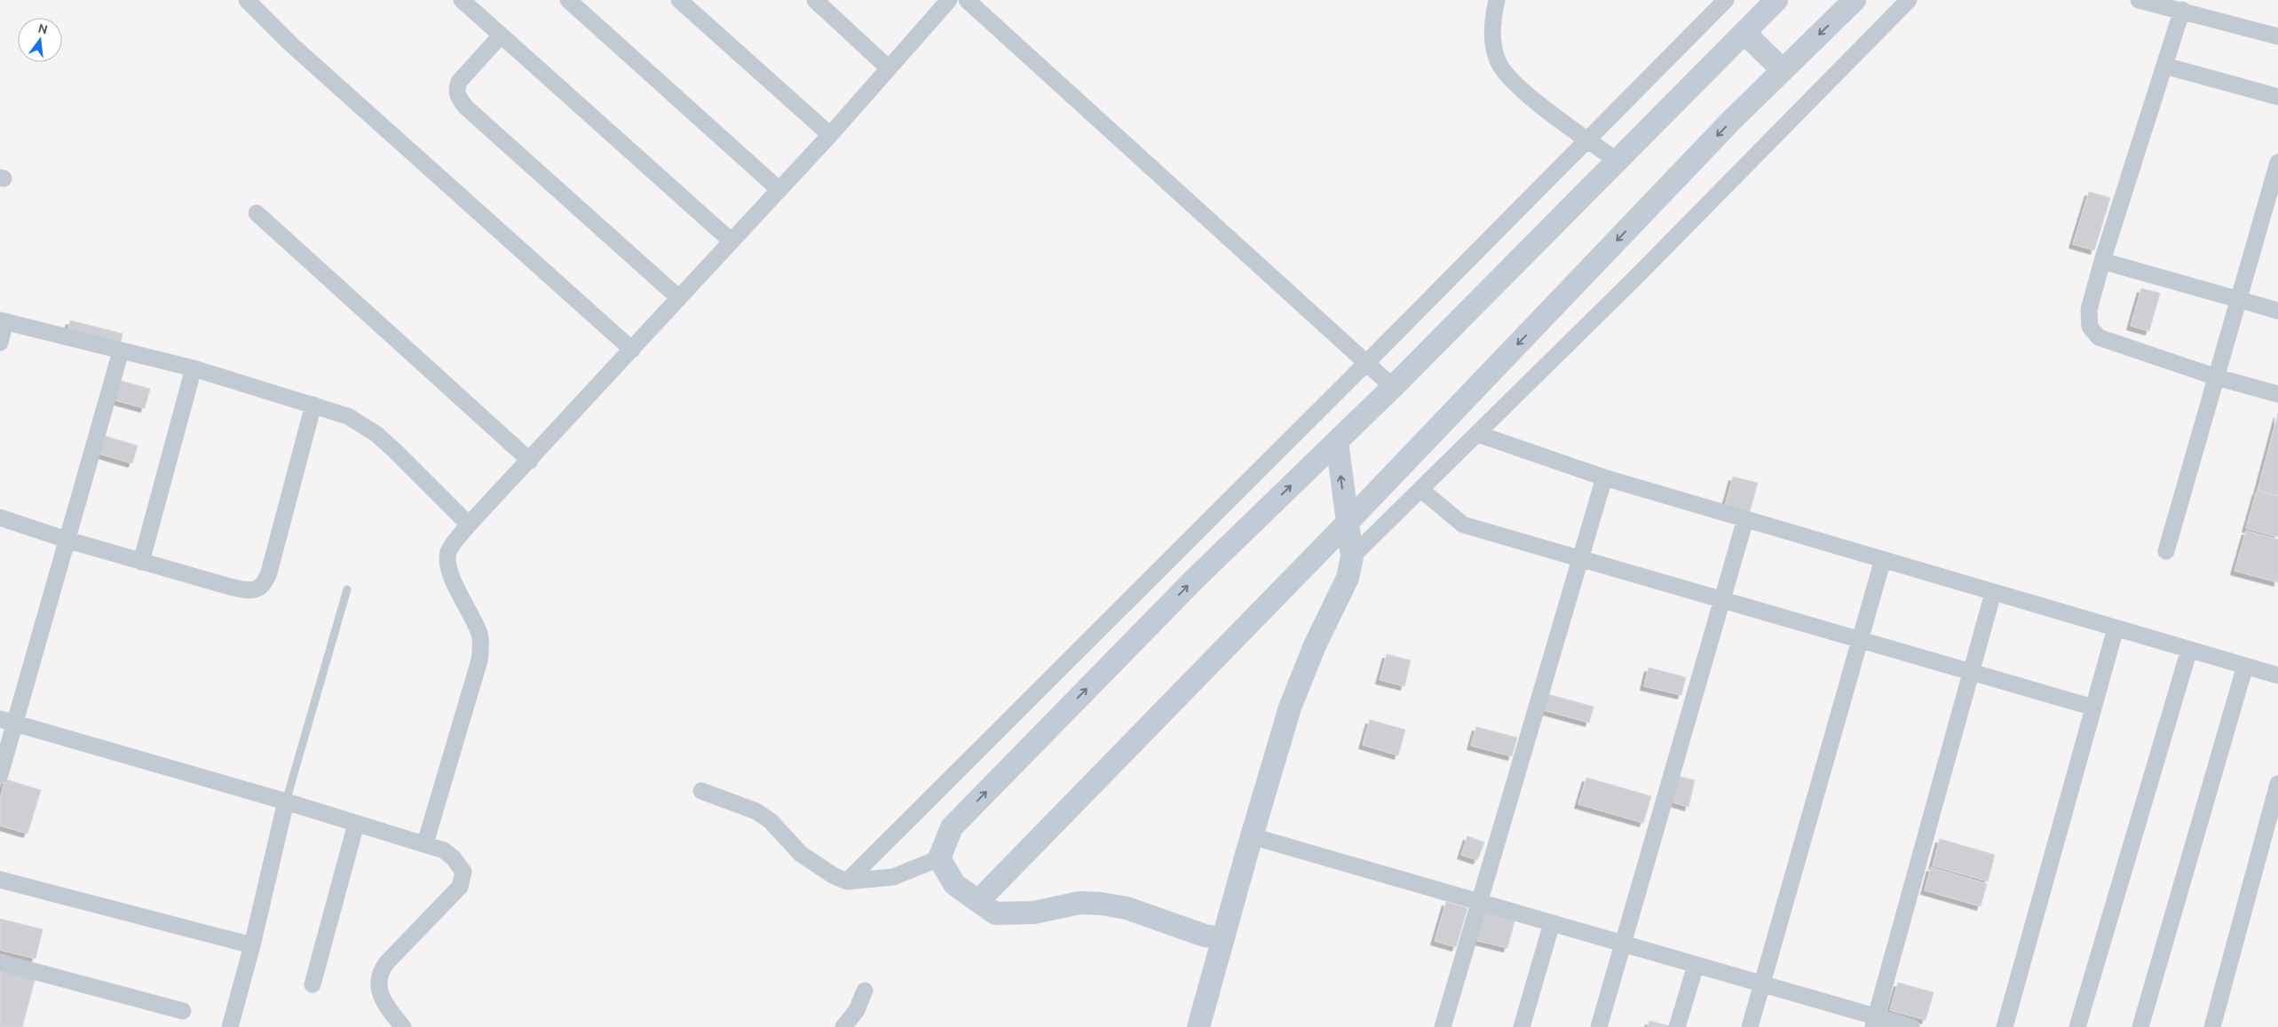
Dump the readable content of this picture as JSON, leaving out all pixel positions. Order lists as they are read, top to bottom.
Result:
{
  "north": "top"
}
